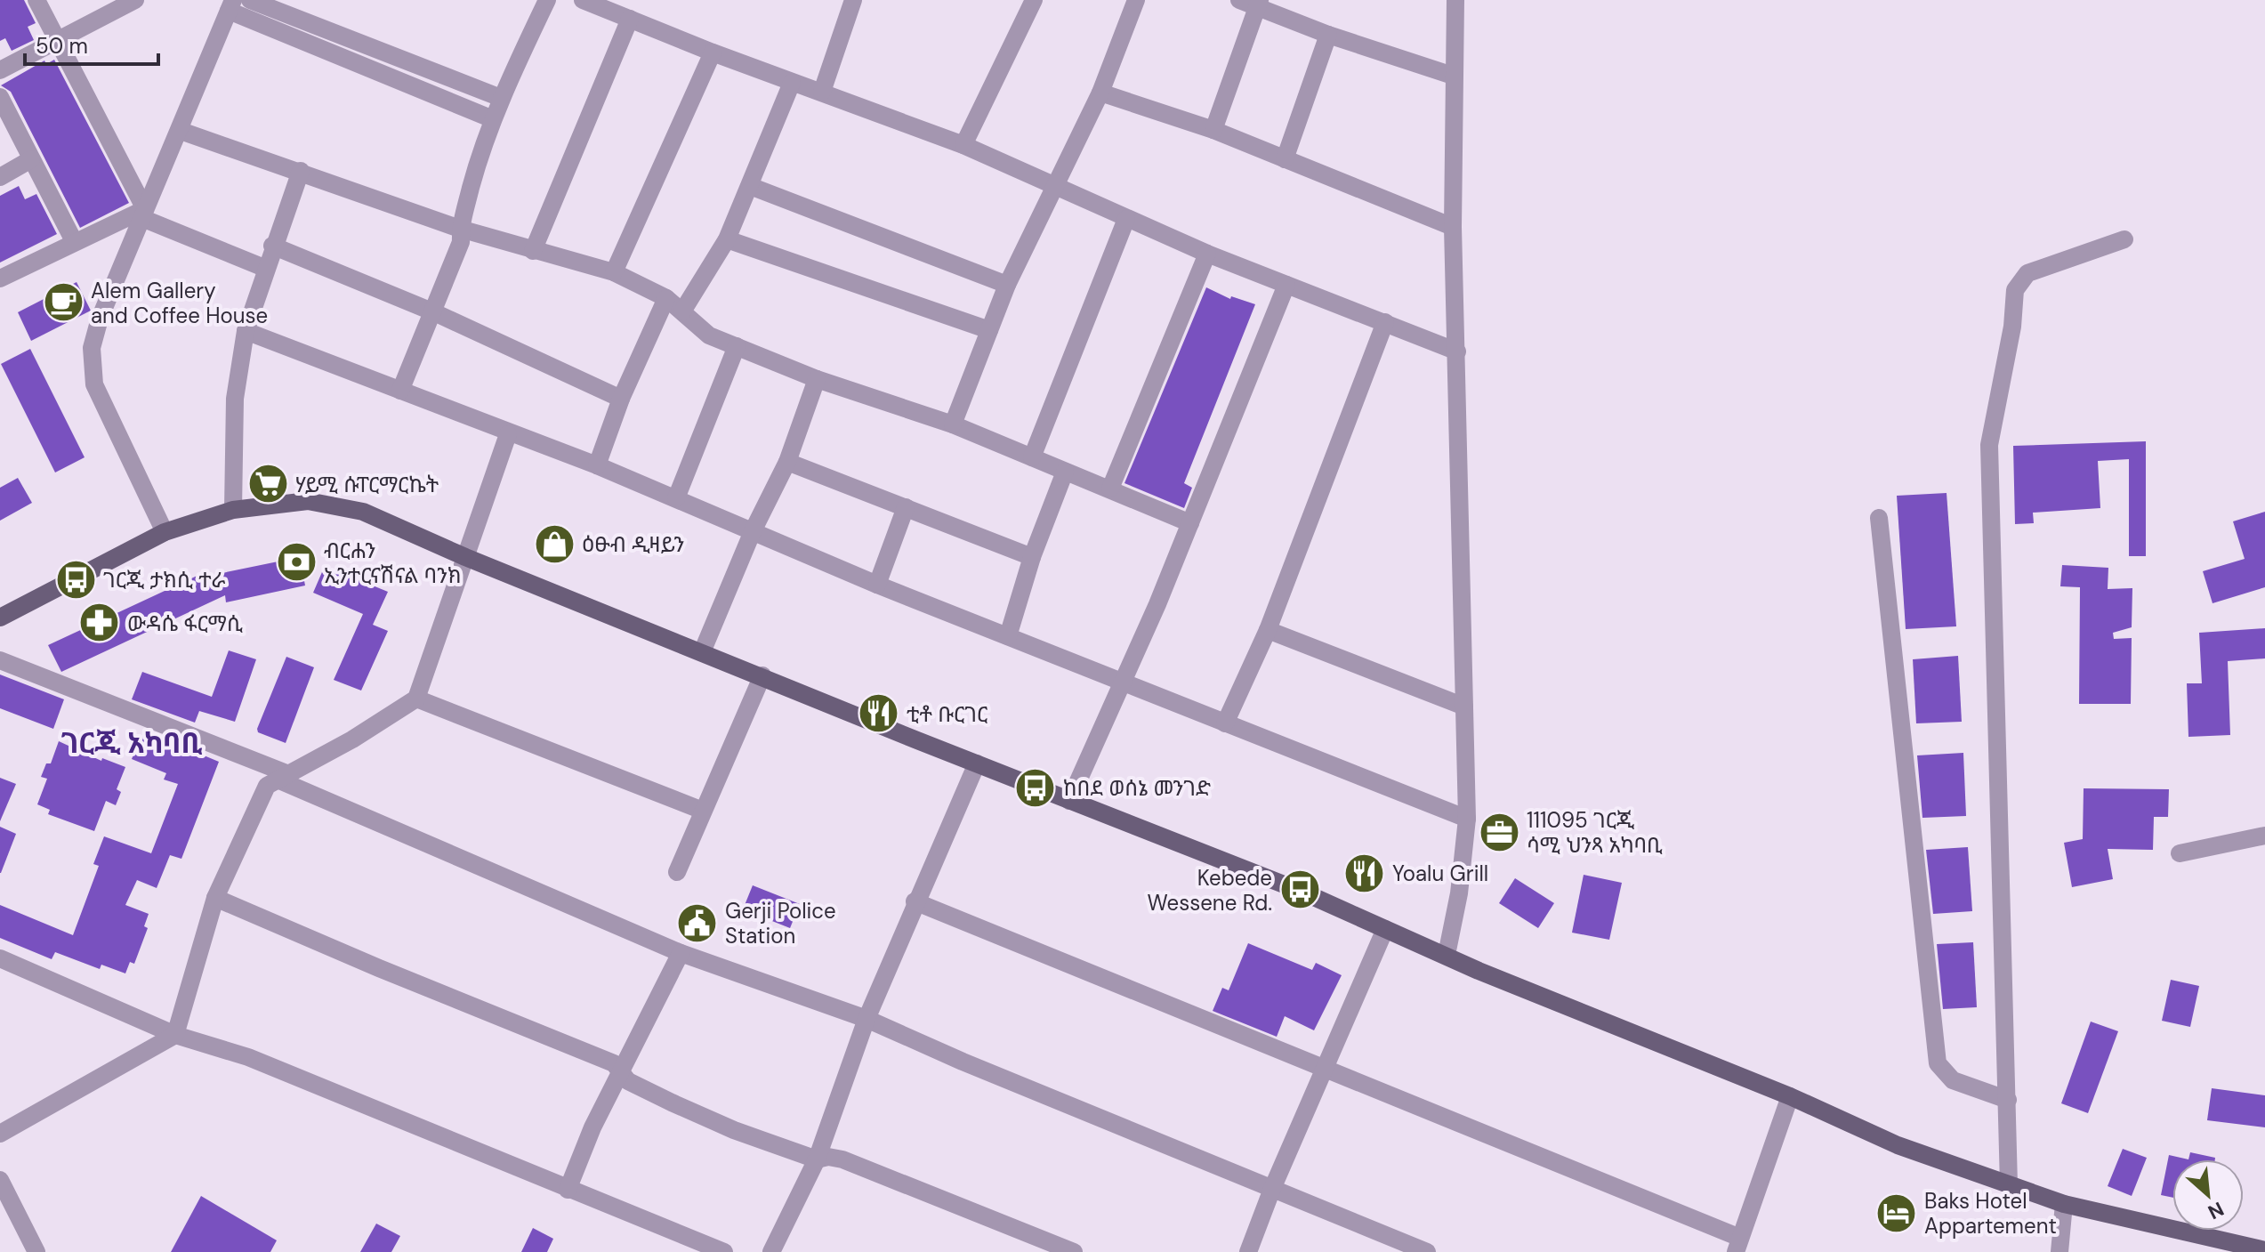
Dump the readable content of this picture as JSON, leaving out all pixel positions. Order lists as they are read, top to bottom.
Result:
{
  "districts": ["ገርጂ አካባቢ"],
  "places": {
    "cafe": ["Alem Gallery and Coffee House"],
    "supermarket": ["ሃይሚ ሱፐርማርኬት"],
    "shop": ["ዕፁብ ዲዛይን"],
    "bank": ["ብርሐን ኢንተርናሽናል ባንክ"],
    "bus stop": ["ገርጂ ታክሲ ተራ", "ከበደ ወሰኔ መንገድ", "Kebede Wessene Rd."],
    "pharmacy": ["ውዳሴ ፋርማሲ"],
    "restaurant": ["ቲቶ ቡርገር", "Yoalu Grill"],
    "office": ["111095 ገርጂ ሳሚ ህንጻ አካባቢ"],
    "public building": ["Gerji Police Station"],
    "hotel": ["Baks Hotel Appartement"]
  },
  "scale_bar": "50 m",
  "north": "bottom right"
}
